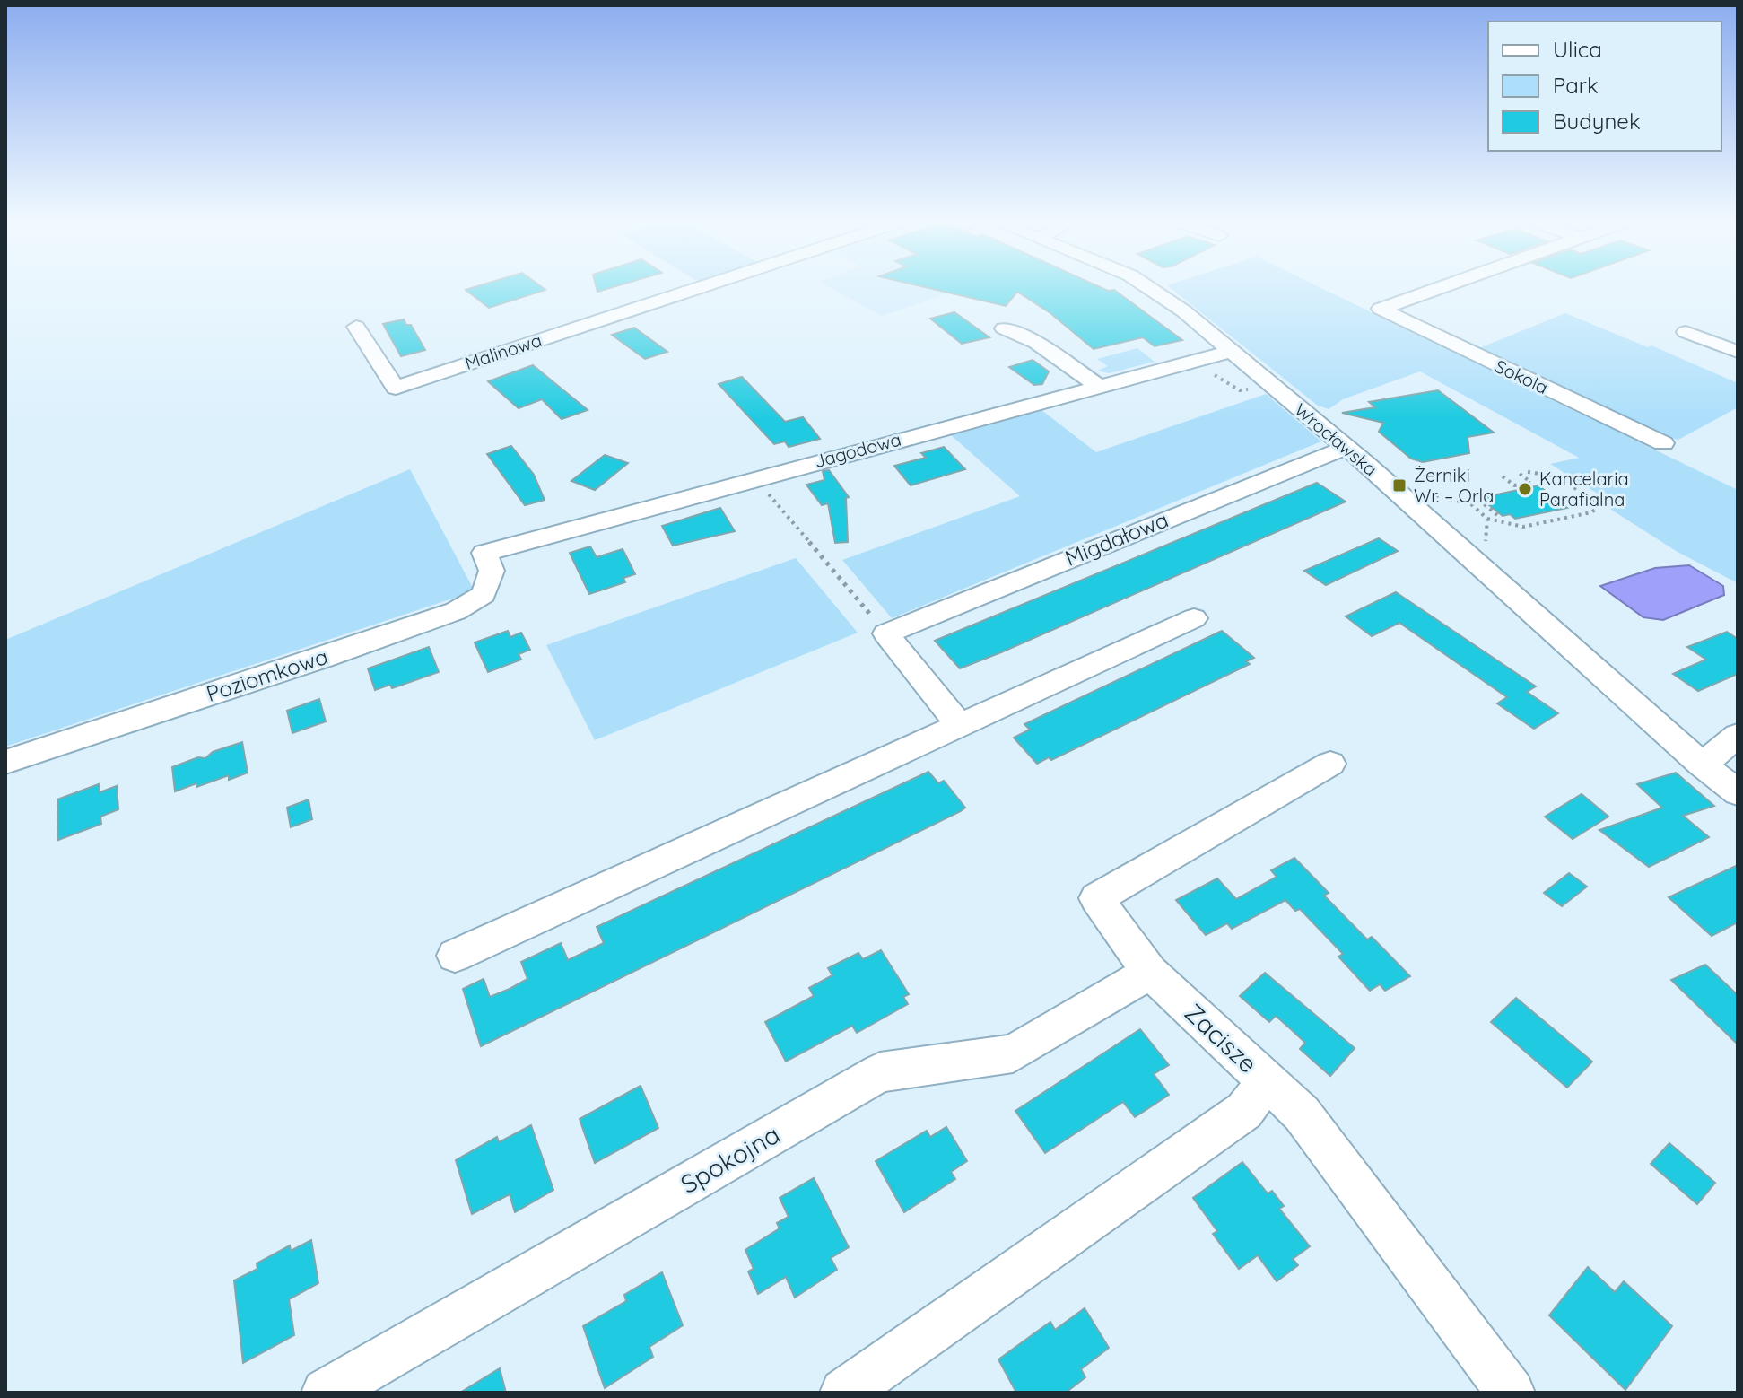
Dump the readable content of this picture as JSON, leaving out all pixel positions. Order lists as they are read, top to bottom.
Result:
{
  "streets": {
    "street": [
      "Malinowa",
      "Sokola",
      "Wrocławska",
      "Jagodowa",
      "Migdałowa",
      "Poziomkowa",
      "Zacisze",
      "Spokojna"
    ]
  },
  "crossings": [
    ["Wrocławska", "Jagodowa"],
    ["Wrocławska", "Migdałowa"],
    ["Jagodowa", "Poziomkowa"],
    ["Zacisze", "Spokojna"]
  ],
  "places": {
    "transit": ["Żerniki Wr. – Orla"],
    "other": ["Kancelaria Parafialna"]
  },
  "legend": ["Ulica", "Park", "Budynek"]
}
